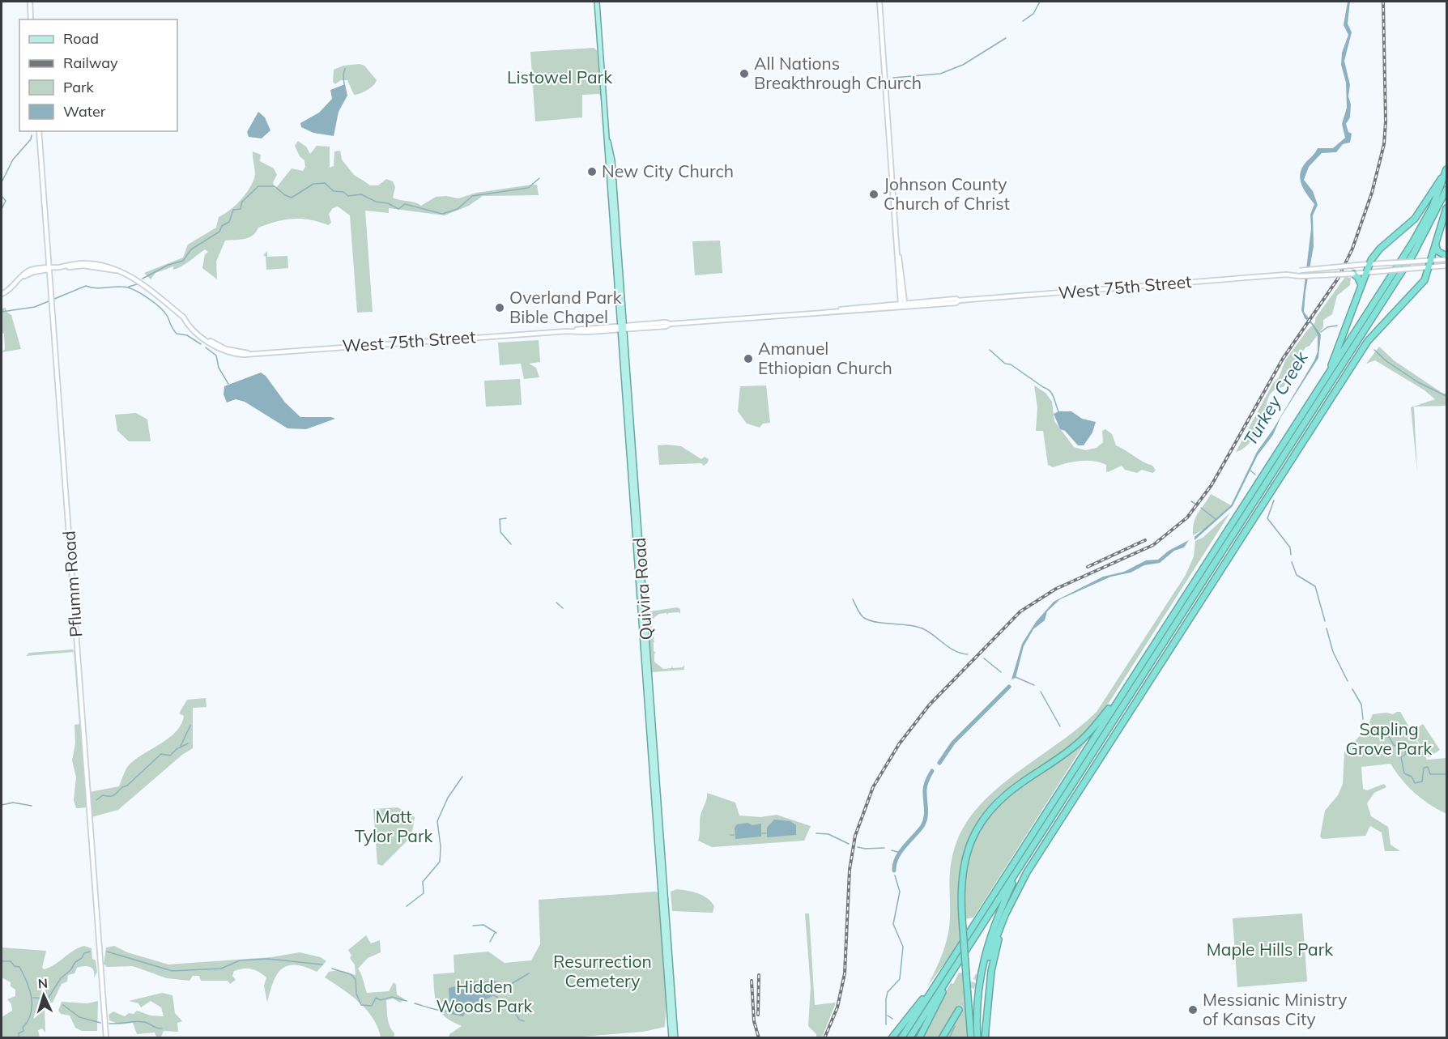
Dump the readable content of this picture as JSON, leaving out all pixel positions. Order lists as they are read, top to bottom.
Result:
{
  "streets": {
    "main road": ["West 75th Street", "Pflumm Road", "Quivira Road"]
  },
  "crossings": [
    ["West 75th Street", "Pflumm Road"],
    ["West 75th Street", "Quivira Road"]
  ],
  "water": ["Turkey Creek"],
  "parks": [
    "Listowel Park",
    "Sapling Grove Park",
    "Matt Tylor Park",
    "Maple Hills Park",
    "Resurrection Cemetery",
    "Hidden Woods Park"
  ],
  "places": [
    "All Nations Breakthrough Church",
    "New City Church",
    "Johnson County Church of Christ",
    "Overland Park Bible Chapel",
    "Amanuel Ethiopian Church",
    "Messianic Ministry of Kansas City"
  ],
  "legend": [
    "Road",
    "Railway",
    "Park",
    "Water"
  ],
  "north": "top"
}
